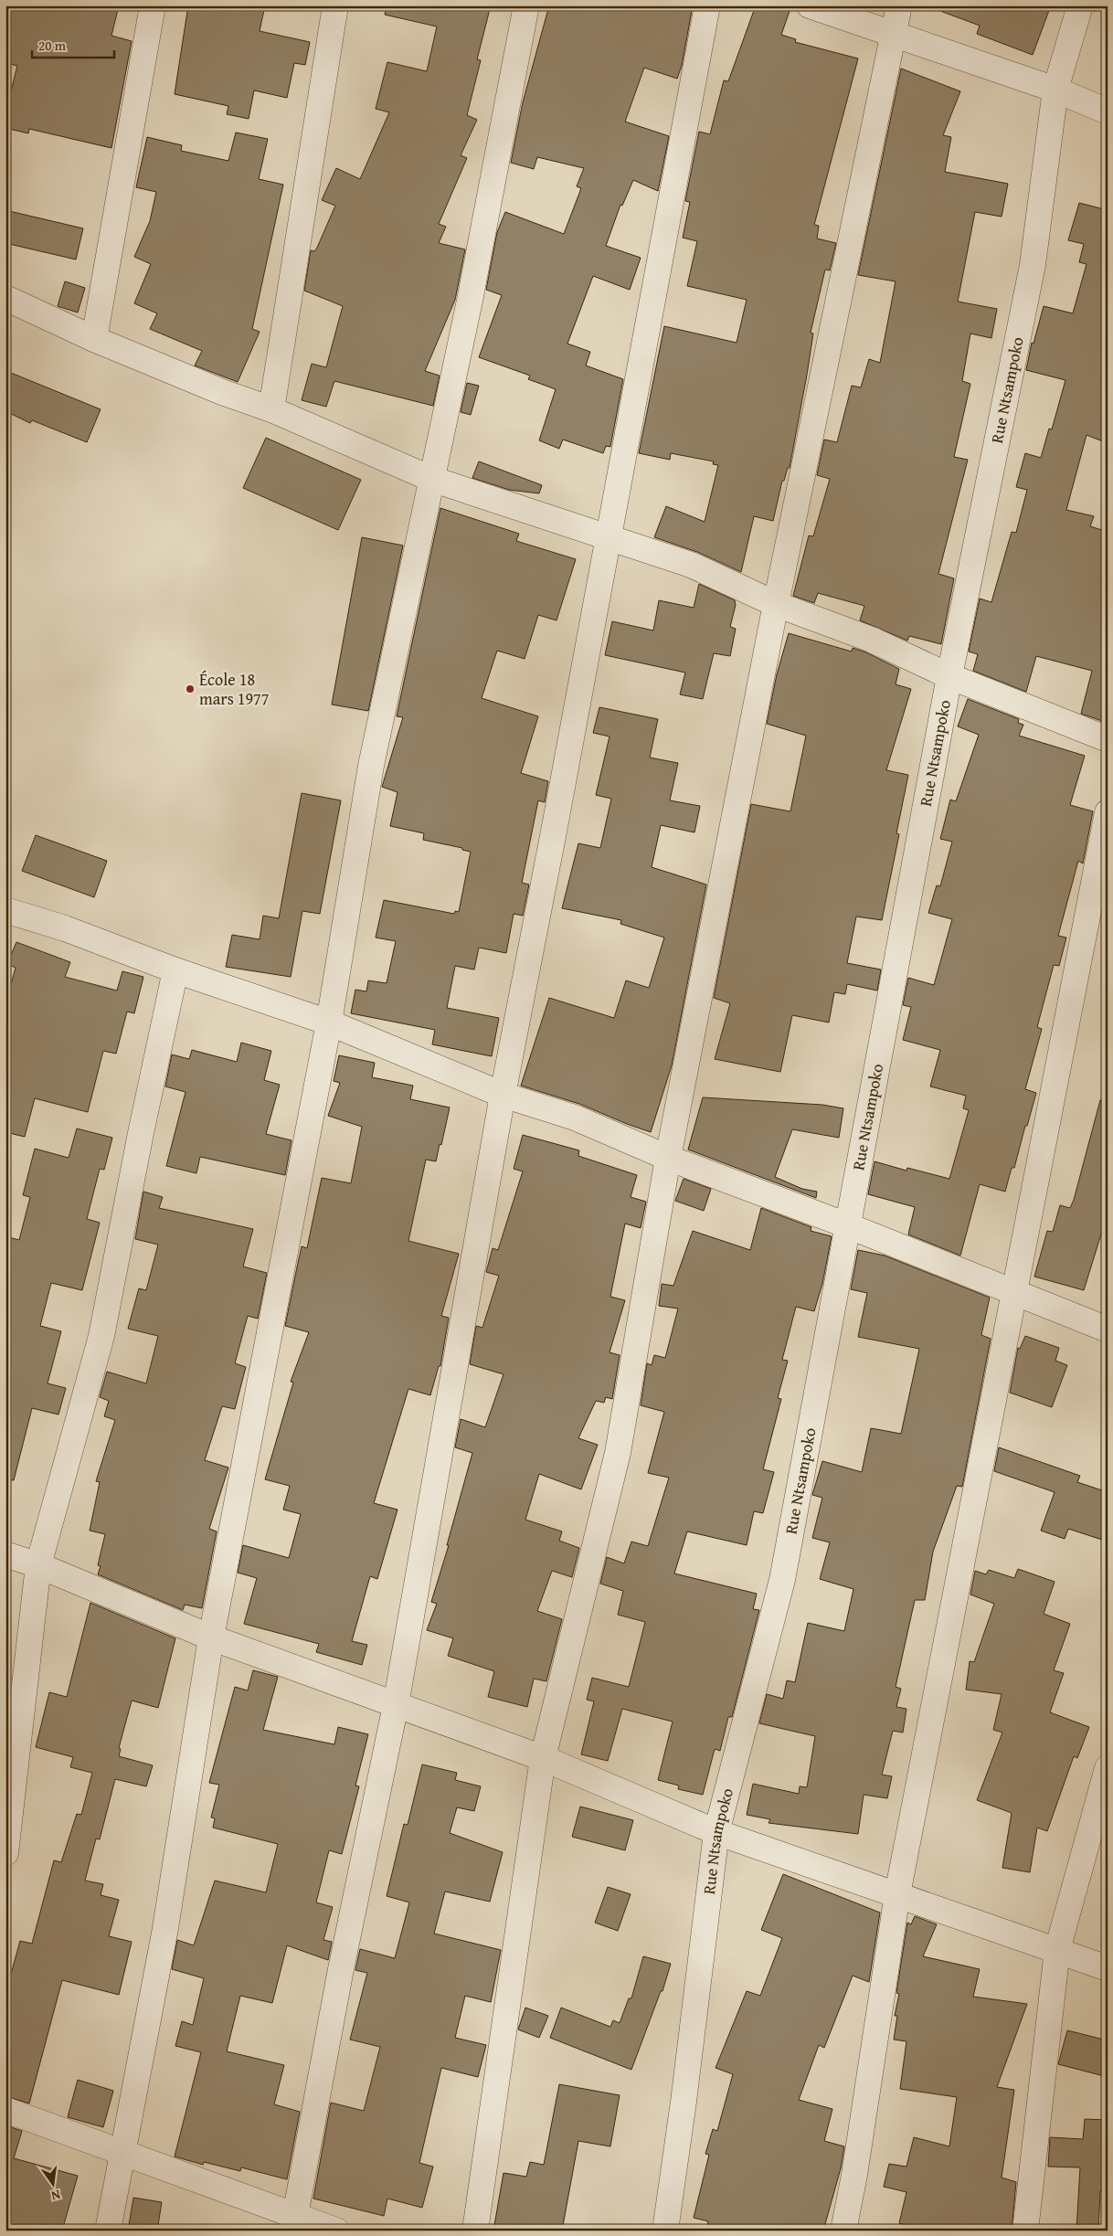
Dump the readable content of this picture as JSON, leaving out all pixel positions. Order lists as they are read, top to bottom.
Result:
{
  "streets": {
    "street": ["Rue Ntsampoko"]
  },
  "places": ["École 18 mars 1977"],
  "scale_bar": "20 m",
  "north": "bottom"
}
